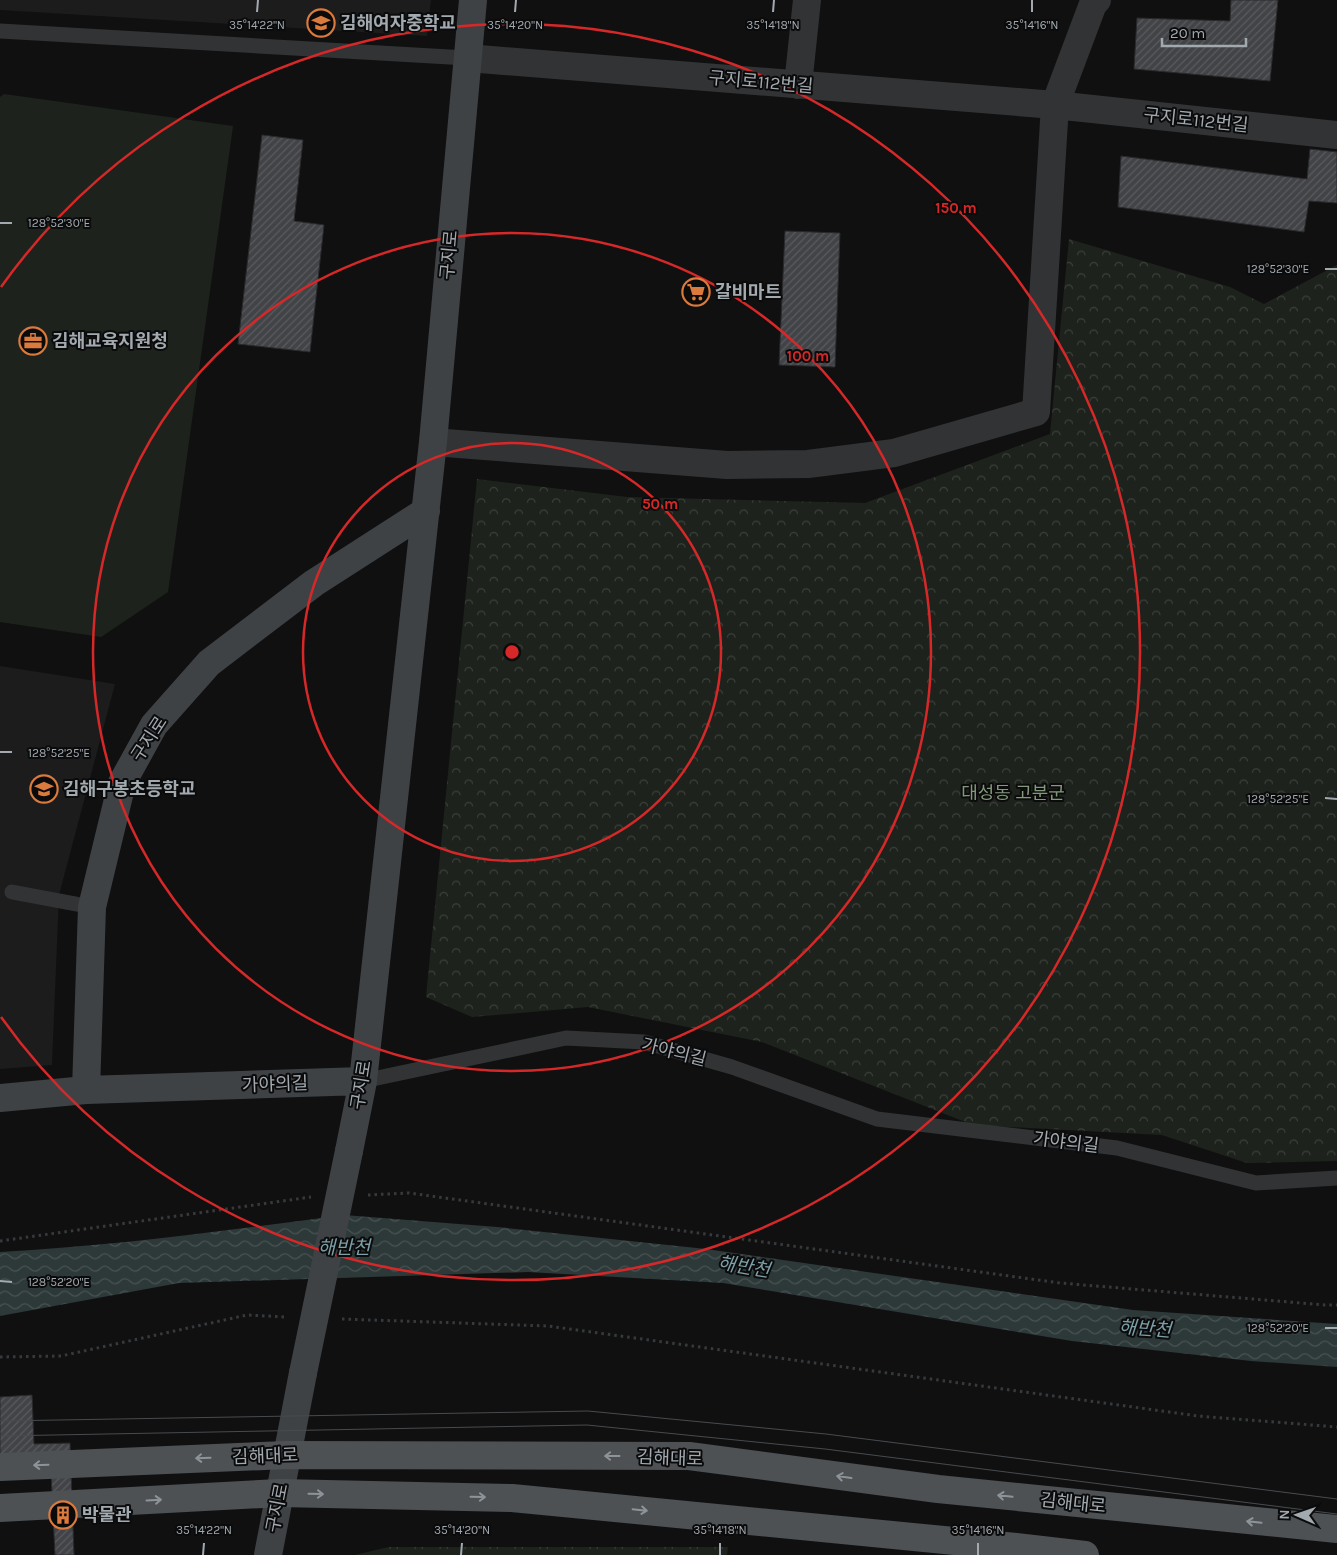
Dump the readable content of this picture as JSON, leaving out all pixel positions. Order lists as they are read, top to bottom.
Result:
{
  "streets": {
    "main road": ["구지로", "가야의길", "김해대로"],
    "street": ["구지로112번길"]
  },
  "crossings": [
    ["구지로112번길", "구지로"],
    ["구지로", "가야의길"],
    ["구지로", "김해대로"]
  ],
  "water": ["해반천"],
  "parks": ["대성동 고분군"],
  "places": {
    "school or university": ["김해여자중학교", "김해구봉초등학교"],
    "supermarket": ["갈비마트"],
    "office": ["김해교육지원청"],
    "building": ["박물관"]
  },
  "scale_bar": "20 m",
  "north": "left",
  "coordinates": [
    "35°14'22\"N",
    "35°14'20\"N",
    "35°14'18\"N",
    "35°14'16\"N",
    "128°52'30\"E",
    "128°52'25\"E",
    "128°52'20\"E"
  ],
  "rings": ["150 m", "100 m", "50 m"]
}
